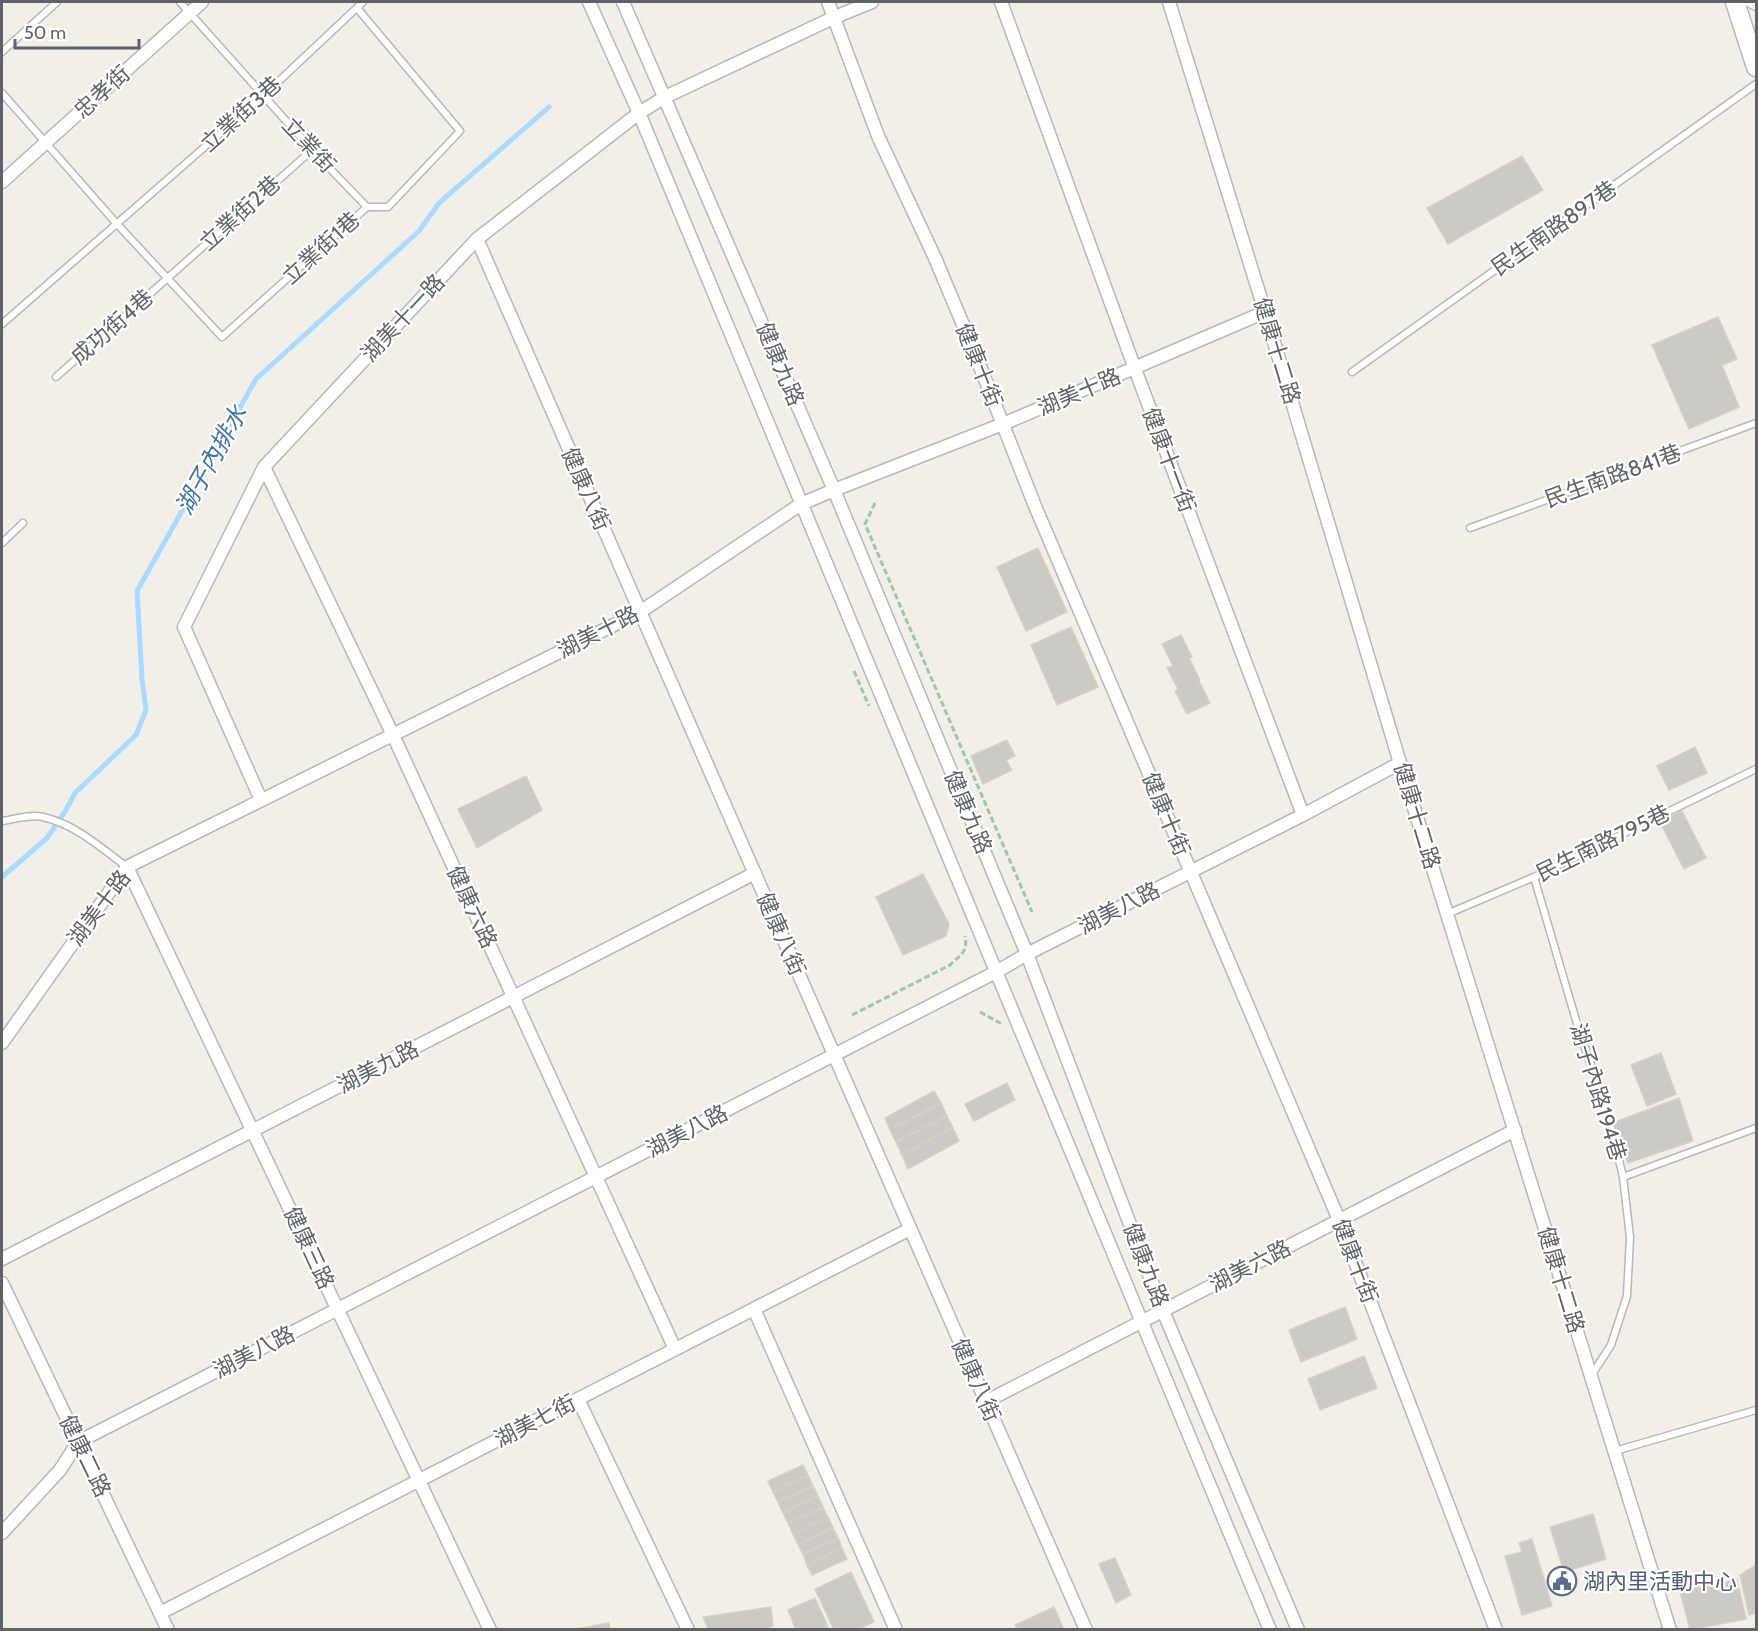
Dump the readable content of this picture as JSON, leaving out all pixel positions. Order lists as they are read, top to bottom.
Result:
{
  "streets": {
    "street": [
      "忠孝街",
      "湖美十一路",
      "健康十二路",
      "健康九路",
      "健康十街",
      "湖美十路",
      "健康十一街",
      "健康八街",
      "健康六路",
      "湖美八路",
      "湖美九路",
      "健康三路",
      "湖美六路",
      "湖美七街",
      "健康二路"
    ],
    "lane": [
      "立業街3巷",
      "立業街",
      "立業街2巷",
      "民生南路897巷",
      "立業街1巷",
      "成功街4巷",
      "民生南路841巷",
      "民生南路795巷",
      "湖子內路194巷"
    ]
  },
  "crossings": [
    ["忠孝街", "立業街"],
    ["立業街3巷", "立業街"],
    ["立業街3巷", "立業街1巷"],
    ["立業街", "立業街2巷"],
    ["立業街", "立業街1巷"],
    ["立業街2巷", "立業街1巷"],
    ["立業街2巷", "成功街4巷"],
    ["立業街1巷", "成功街4巷"],
    ["湖美十一路", "健康九路"],
    ["湖美十一路", "健康十街"],
    ["湖美十一路", "湖美十路"],
    ["湖美十一路", "健康八街"],
    ["湖美十一路", "健康六路"],
    ["健康十二路", "湖美十路"],
    ["健康十二路", "民生南路795巷"],
    ["健康十二路", "湖美八路"],
    ["健康十二路", "湖子內路194巷"],
    ["健康十二路", "湖美六路"],
    ["健康九路", "湖美十路"],
    ["健康九路", "湖美八路"],
    ["健康九路", "湖美六路"],
    ["健康十街", "湖美十路"],
    ["健康十街", "湖美八路"],
    ["健康十街", "湖美六路"],
    ["湖美十路", "健康十一街"],
    ["湖美十路", "健康八街"],
    ["湖美十路", "健康六路"],
    ["湖美十路", "健康三路"],
    ["健康十一街", "湖美八路"],
    ["健康八街", "湖美八路"],
    ["健康八街", "湖美九路"],
    ["健康八街", "湖美六路"],
    ["健康八街", "湖美七街"],
    ["民生南路795巷", "湖子內路194巷"],
    ["健康六路", "湖美八路"],
    ["健康六路", "湖美九路"],
    ["健康六路", "湖美七街"],
    ["湖美八路", "健康三路"],
    ["湖美八路", "健康二路"],
    ["湖美九路", "健康三路"],
    ["健康三路", "湖美七街"],
    ["湖美七街", "健康二路"]
  ],
  "water": ["湖子內排水"],
  "places": {
    "public building": ["湖內里活動中心"]
  },
  "scale_bar": "50 m"
}
